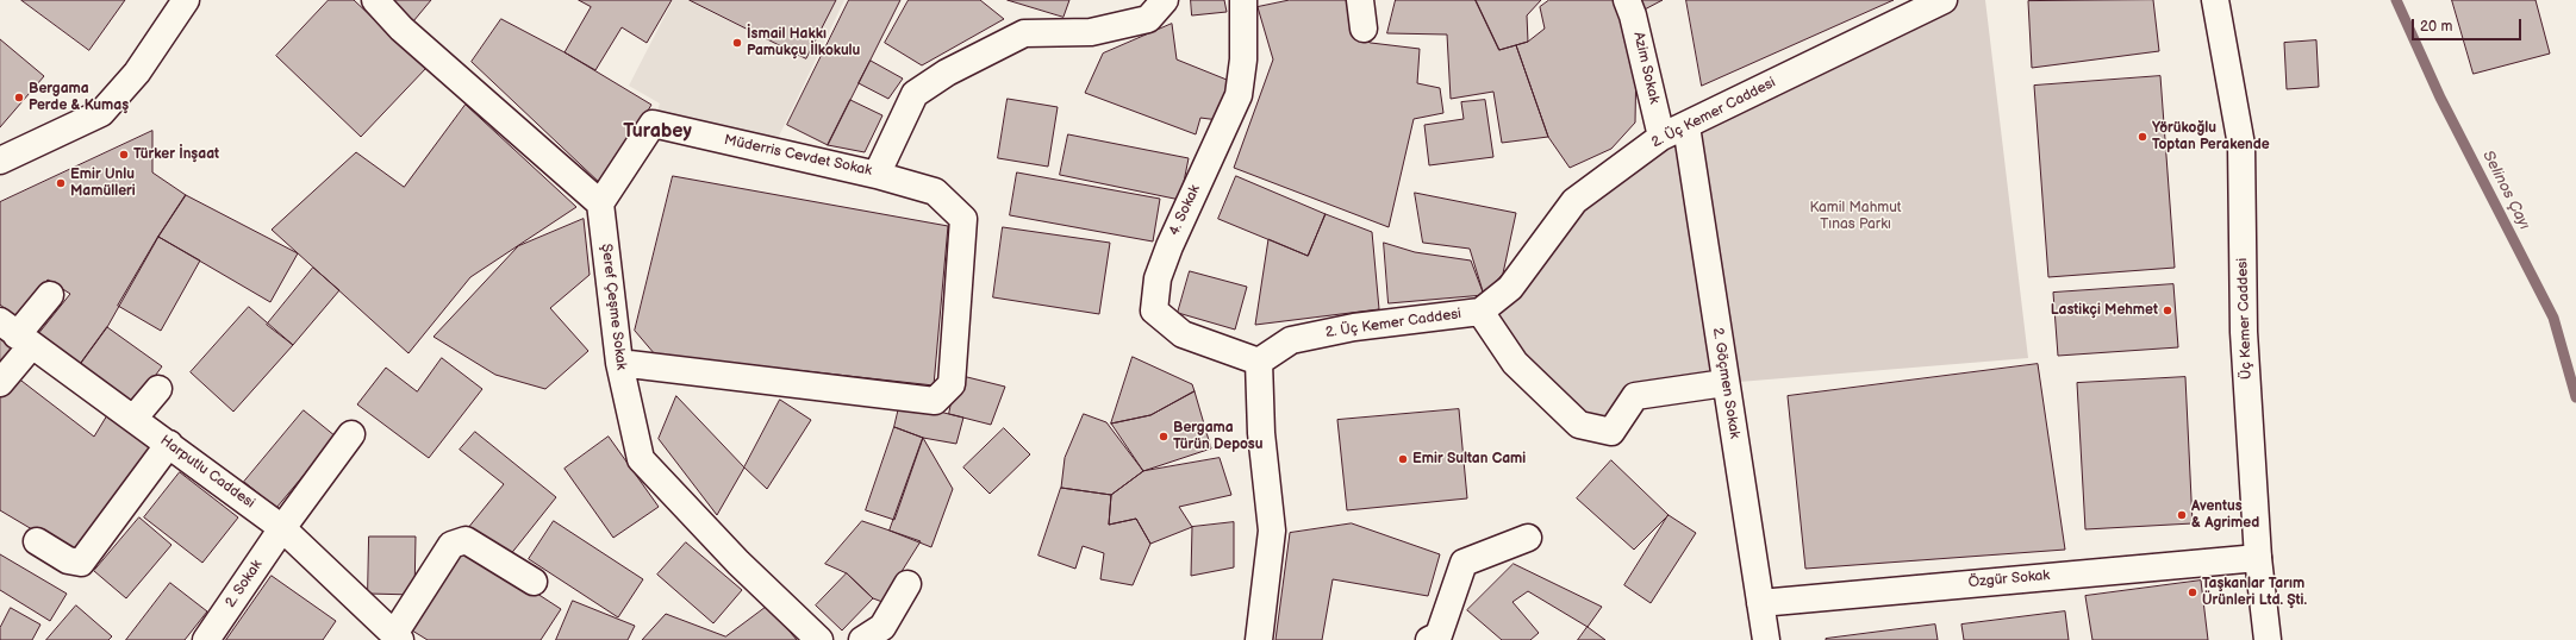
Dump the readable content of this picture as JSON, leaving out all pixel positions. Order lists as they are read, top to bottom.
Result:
{
  "streets": {
    "street": [
      "Azim Sokak",
      "2. Üç Kemer Caddesi",
      "Müderris Cevdet Sokak",
      "4. Sokak",
      "Şeref Çeşme Sokak",
      "Üç Kemer Caddesi",
      "2. Göçmen Sokak",
      "Harputlu Caddesi",
      "Özgür Sokak",
      "2. Sokak"
    ]
  },
  "crossings": [
    ["Azim Sokak", "2. Üç Kemer Caddesi"],
    ["2. Üç Kemer Caddesi", "4. Sokak"],
    ["2. Üç Kemer Caddesi", "2. Göçmen Sokak"],
    ["Müderris Cevdet Sokak", "Şeref Çeşme Sokak"],
    ["Üç Kemer Caddesi", "Özgür Sokak"],
    ["2. Göçmen Sokak", "Özgür Sokak"],
    ["Harputlu Caddesi", "2. Sokak"]
  ],
  "districts": ["Turabey"],
  "water": ["Selinos Çayı"],
  "parks": ["Kamil Mahmut Tınas Parkı"],
  "places": [
    "İsmail Hakkı Pamukçu İlkokulu",
    "Bergama Perde & Kumaş",
    "Yörükoğlu Toptan Perakende",
    "Türker İnşaat",
    "Emir Unlu Mamülleri",
    "Lastikçi Mehmet",
    "Bergama Türün Deposu",
    "Emir Sultan Cami",
    "Aventus & Agrimed",
    "Taşkanlar Tarım Ürünleri Ltd. Şti."
  ],
  "scale_bar": "20 m"
}
